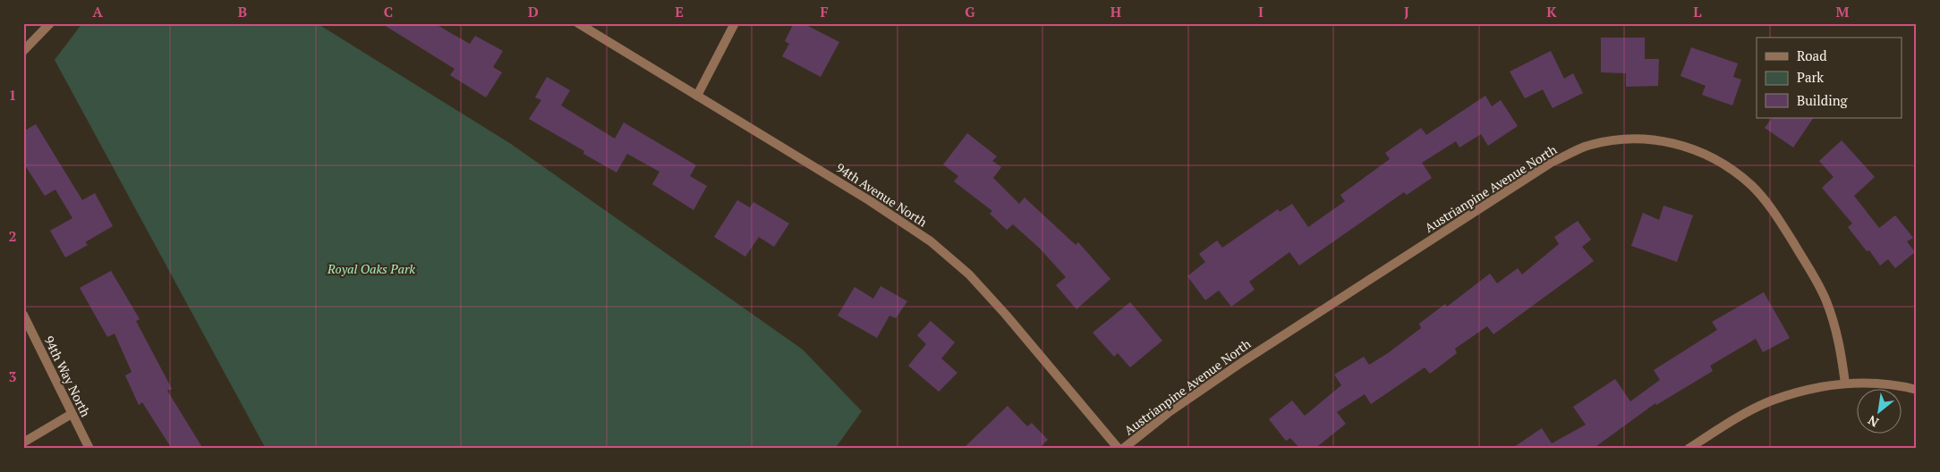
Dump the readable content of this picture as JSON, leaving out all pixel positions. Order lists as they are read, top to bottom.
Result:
{
  "streets": {
    "street": ["Austrianpine Avenue North", "94th Avenue North", "94th Way North"]
  },
  "parks": ["Royal Oaks Park"],
  "legend": ["Road", "Park", "Building"],
  "north": "bottom left",
  "grid": {
    "columns": [
      "A",
      "B",
      "C",
      "D",
      "E",
      "F",
      "G",
      "H",
      "I",
      "J",
      "K",
      "L",
      "M"
    ],
    "rows": ["1", "2", "3"]
  }
}
